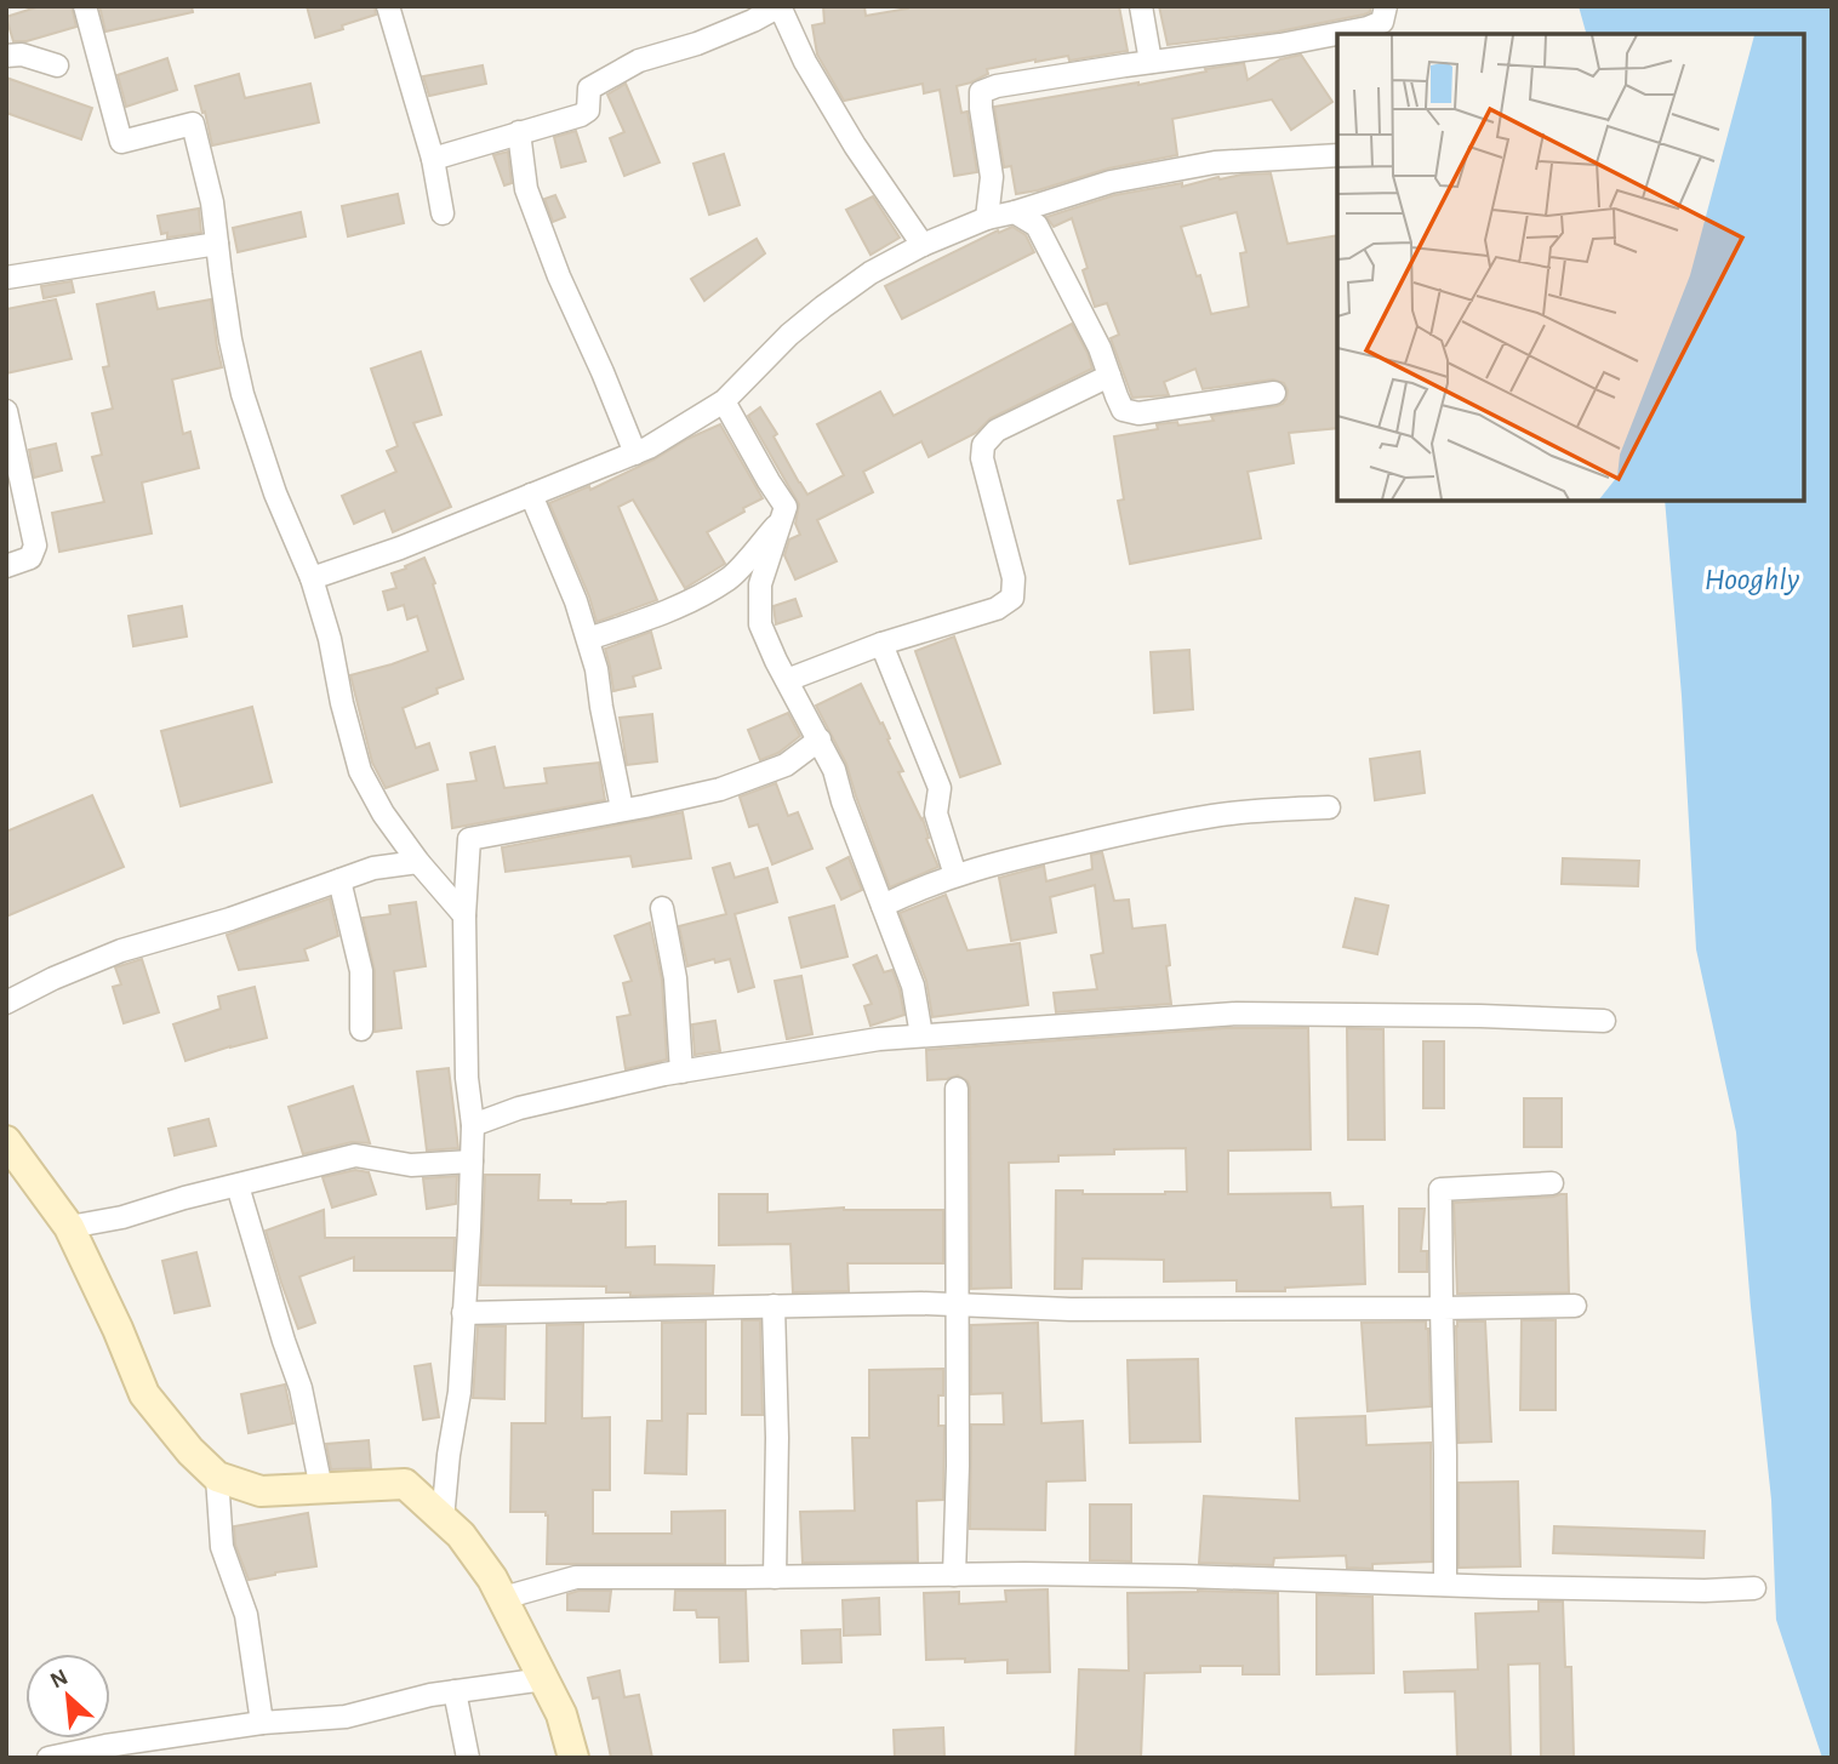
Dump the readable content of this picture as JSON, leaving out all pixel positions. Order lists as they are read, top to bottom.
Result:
{
  "water": ["Hooghly"],
  "north": "top left"
}
